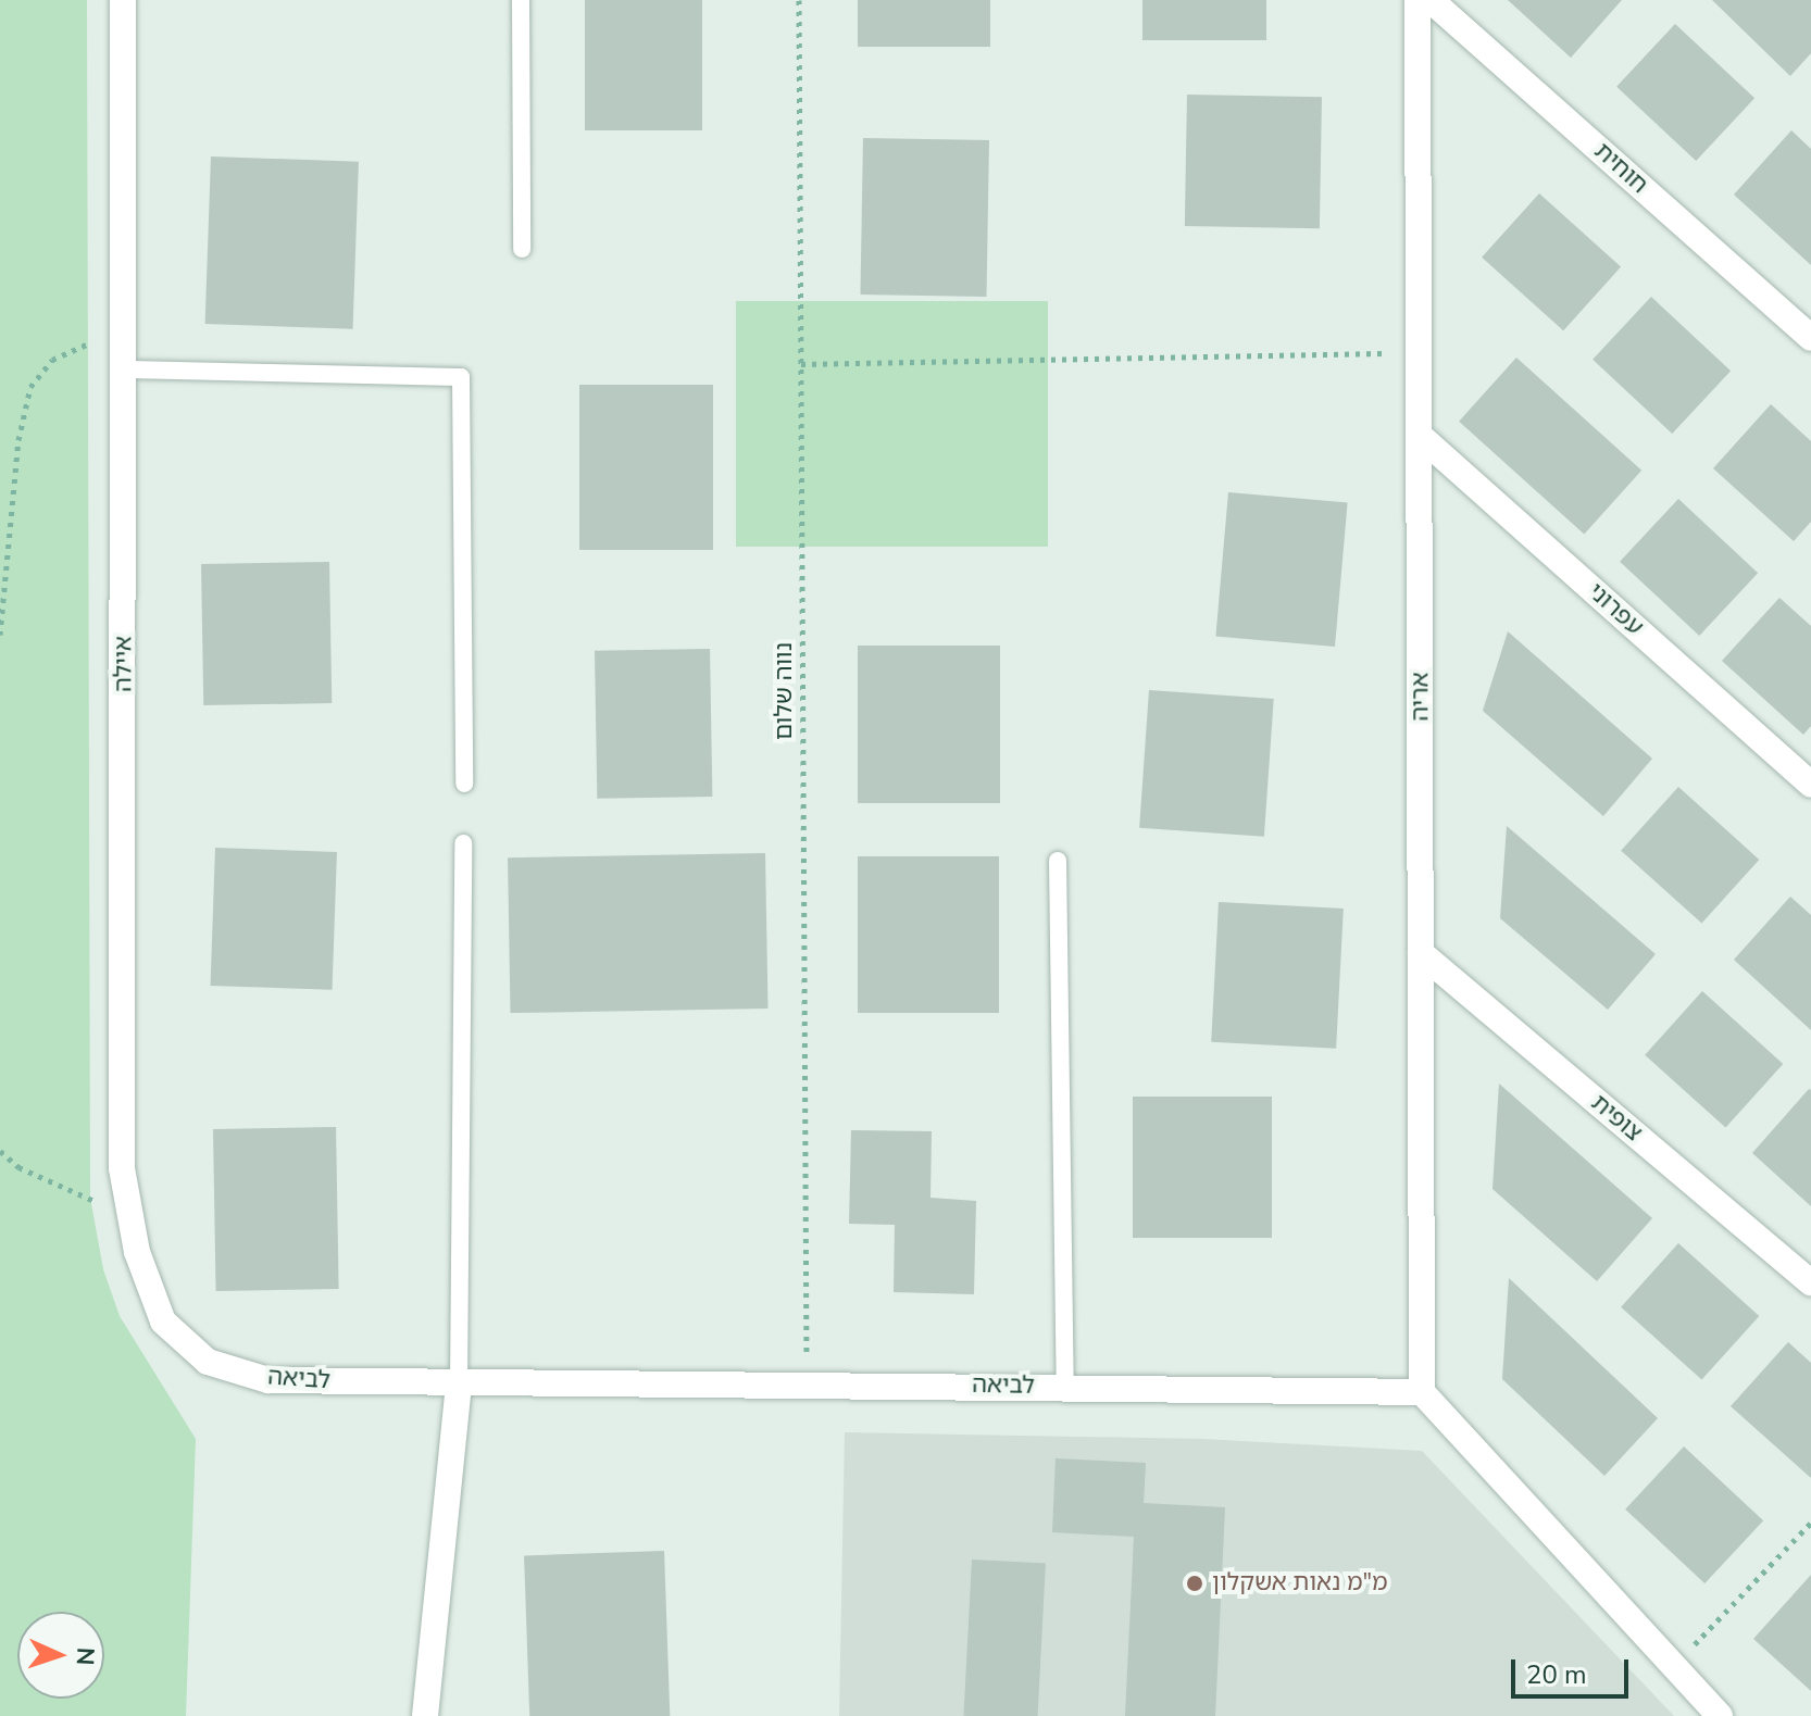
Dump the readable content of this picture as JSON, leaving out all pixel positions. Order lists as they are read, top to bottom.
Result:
{
  "streets": {
    "street": [
      "חוחית",
      "עפרוני",
      "איילה",
      "אריה",
      "צופית",
      "לביאה"
    ],
    "path": ["נווה שלום"]
  },
  "crossings": [
    ["עפרוני", "אריה"],
    ["איילה", "לביאה"],
    ["נווה שלום", "לביאה"],
    ["אריה", "צופית"],
    ["אריה", "לביאה"]
  ],
  "places": ["מ\"מ נאות אשקלון"],
  "scale_bar": "20 m",
  "north": "right"
}
